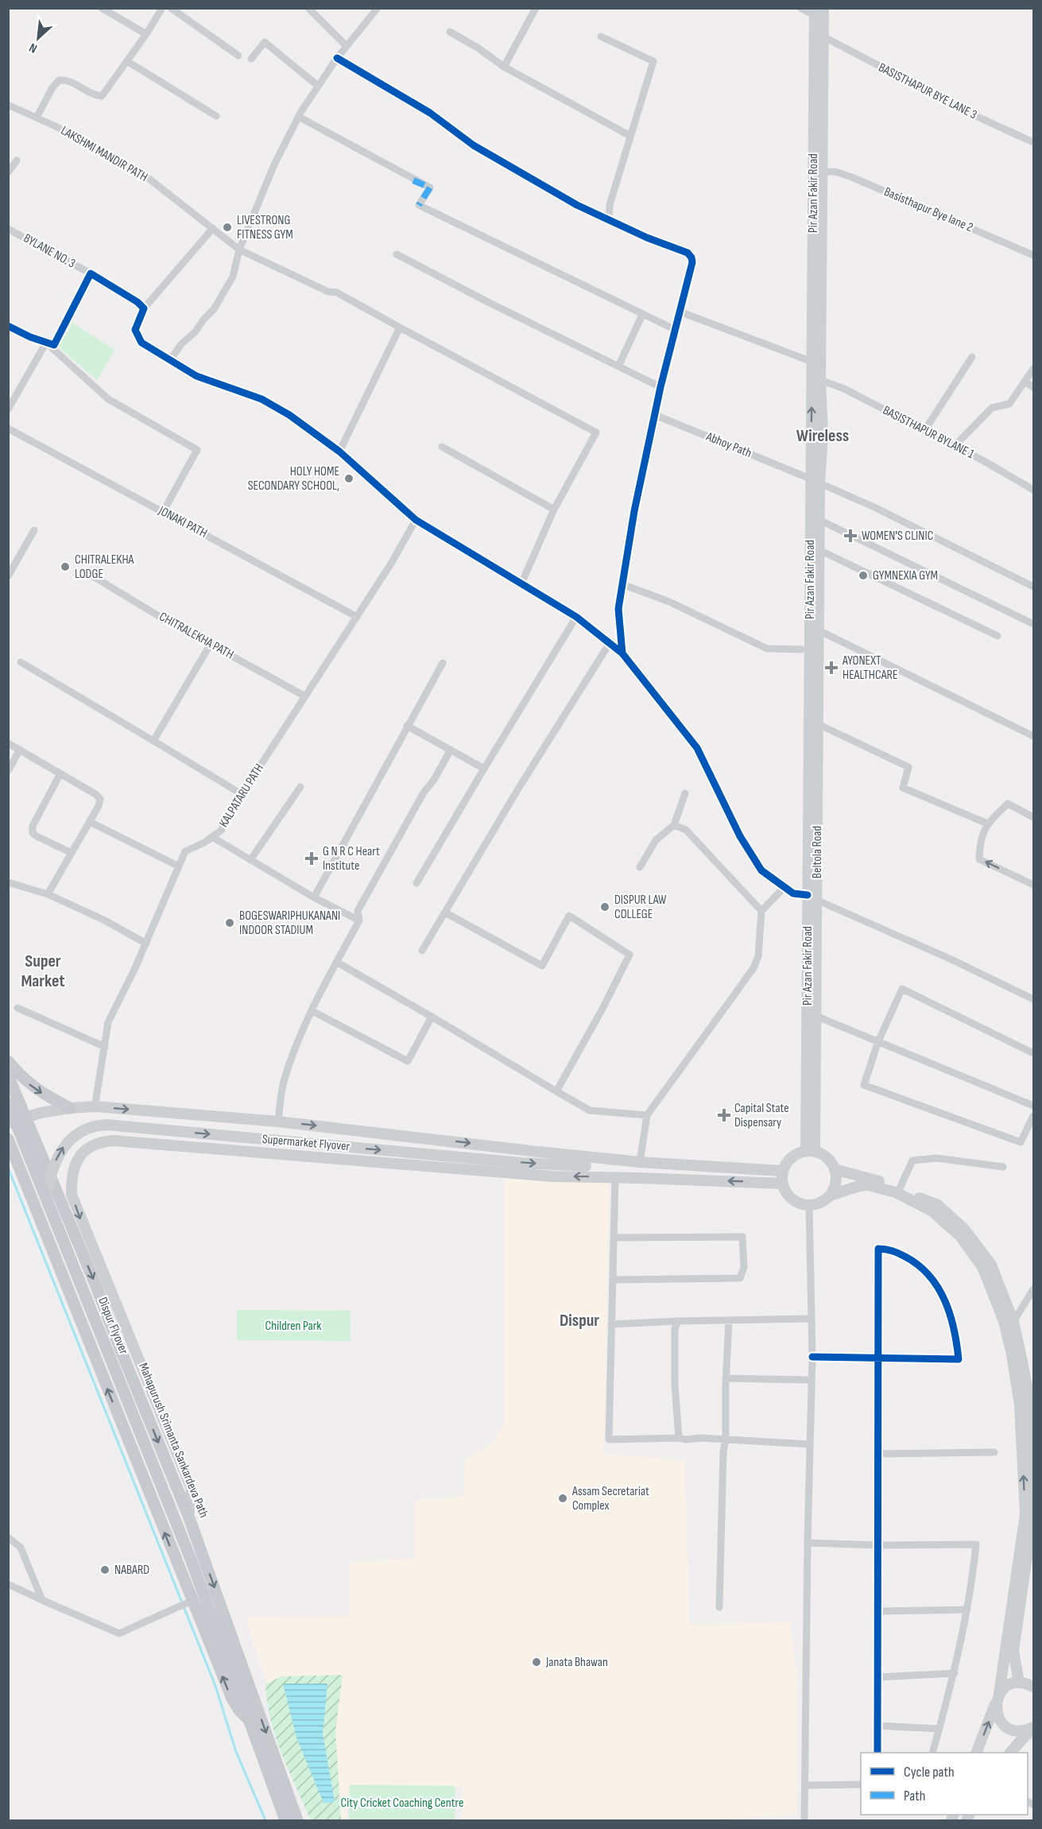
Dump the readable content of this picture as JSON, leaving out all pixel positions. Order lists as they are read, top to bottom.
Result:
{
  "streets": {
    "main road": [
      "Pir Azan Fakir Road",
      "Supermarket Flyover",
      "Dispur Flyover",
      "Mahapurush Srimanta Sankardeva Path"
    ],
    "street": [
      "BASISTHAPUR BYE LANE 3",
      "LAKSHMI MANDIR PATH",
      "Basisthapur Bye lane 2",
      "BYLANE NO. 3",
      "BASISTHAPUR BYLANE 1",
      "Abhoy Path",
      "JONAKI PATH",
      "CHITRALEKHA PATH",
      "KALPATARU PATH"
    ]
  },
  "crossings": [
    ["BASISTHAPUR BYE LANE 3", "Pir Azan Fakir Road"],
    ["Pir Azan Fakir Road", "Basisthapur Bye lane 2"],
    ["Pir Azan Fakir Road", "BASISTHAPUR BYLANE 1"],
    ["Pir Azan Fakir Road", "Abhoy Path"],
    ["JONAKI PATH", "KALPATARU PATH"],
    ["CHITRALEKHA PATH", "KALPATARU PATH"],
    ["Supermarket Flyover", "Dispur Flyover"]
  ],
  "districts": ["Wireless", "Super Market", "Dispur"],
  "parks": ["Children Park", "City Cricket Coaching Centre"],
  "places": {
    "other": [
      "LIVESTRONG FITNESS GYM",
      "HOLY HOME SECONDARY SCHOOL,",
      "CHITRALEKHA LODGE",
      "GYMNEXIA GYM",
      "DISPUR LAW COLLEGE",
      "BOGESWARIPHUKANANI INDOOR STADIUM",
      "Assam Secretariat Complex",
      "NABARD",
      "Janata Bhawan"
    ],
    "health": [
      "WOMEN'S CLINIC",
      "AYONEXT HEALTHCARE",
      "G N R C Heart Institute",
      "Capital State Dispensary"
    ]
  },
  "legend": ["Cycle path", "Path"],
  "north": "bottom left"
}
